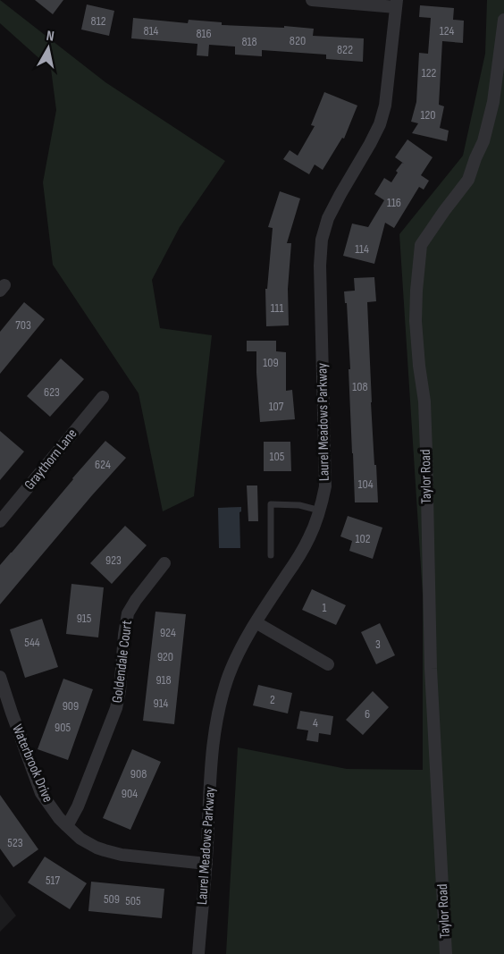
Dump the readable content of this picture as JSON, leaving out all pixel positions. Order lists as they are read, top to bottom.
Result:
{
  "streets": {
    "street": [
      "Laurel Meadows Parkway",
      "Graythorn Lane",
      "Taylor Road",
      "Goldendale Court",
      "Waterbrook Drive"
    ]
  },
  "crossings": [
    ["Laurel Meadows Parkway", "Waterbrook Drive"],
    ["Goldendale Court", "Waterbrook Drive"]
  ],
  "house_numbers": [
    "812",
    "814",
    "124",
    "816",
    "820",
    "818",
    "822",
    "122",
    "120",
    "116",
    "114",
    "111",
    "703",
    "109",
    "108",
    "623",
    "107",
    "105",
    "624",
    "104",
    "102",
    "923",
    "1",
    "915",
    "924",
    "544",
    "3",
    "920",
    "918",
    "2",
    "914",
    "909",
    "6",
    "4",
    "905",
    "908",
    "904",
    "523",
    "517",
    "509",
    "505"
  ],
  "north": "top"
}
